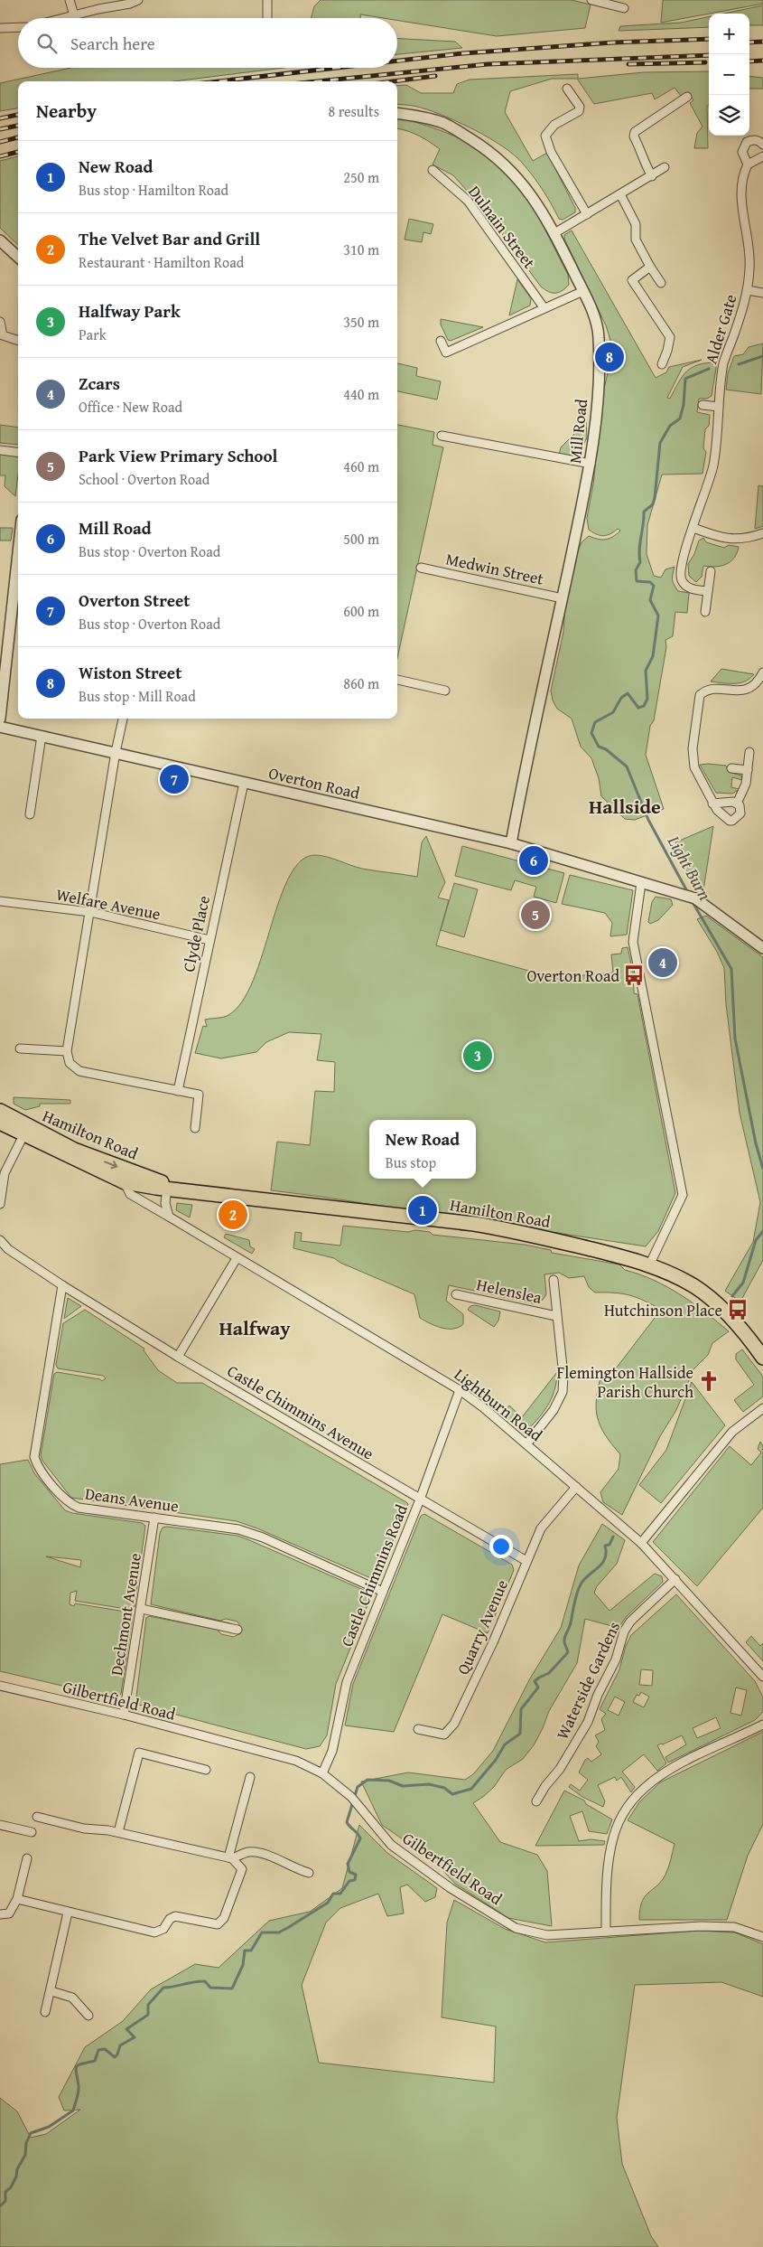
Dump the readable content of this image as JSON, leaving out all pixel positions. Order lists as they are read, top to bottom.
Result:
{
  "streets": {
    "main road": ["Hamilton Road"],
    "street": [
      "Dulnain Street",
      "Alder Gate",
      "Mill Road",
      "Medwin Street",
      "Overton Road",
      "Welfare Avenue",
      "Clyde Place",
      "Helenslea",
      "Lightburn Road",
      "Castle Chimmins Avenue",
      "Deans Avenue",
      "Castle Chimmins Road",
      "Dechmont Avenue",
      "Quarry Avenue",
      "Waterside Gardens",
      "Gilbertfield Road"
    ]
  },
  "crossings": [
    ["Mill Road", "Medwin Street"],
    ["Mill Road", "Overton Road"],
    ["Overton Road", "Clyde Place"],
    ["Welfare Avenue", "Clyde Place"],
    ["Hamilton Road", "Lightburn Road"],
    ["Lightburn Road", "Castle Chimmins Road"],
    ["Lightburn Road", "Quarry Avenue"],
    ["Lightburn Road", "Waterside Gardens"],
    ["Castle Chimmins Avenue", "Deans Avenue"],
    ["Castle Chimmins Avenue", "Castle Chimmins Road"],
    ["Castle Chimmins Avenue", "Quarry Avenue"],
    ["Deans Avenue", "Castle Chimmins Road"],
    ["Deans Avenue", "Dechmont Avenue"],
    ["Castle Chimmins Road", "Gilbertfield Road"],
    ["Dechmont Avenue", "Gilbertfield Road"]
  ],
  "districts": ["Hallside", "Halfway"],
  "water": ["Light Burn"],
  "places": {
    "bus stop": ["Overton Road", "Hutchinson Place"],
    "church": ["Flemington Hallside Parish Church"]
  },
  "page": {
    "map_buttons": ["+", "−"],
    "search": "Search here",
    "heading": ["Nearby", "8 results"],
    "list": [
      {
        "mark": "1",
        "name": "New Road",
        "note": "Bus stop · Hamilton Road",
        "value": "250 m"
      },
      {
        "mark": "2",
        "name": "The Velvet Bar and Grill",
        "note": "Restaurant · Hamilton Road",
        "value": "310 m"
      },
      {
        "mark": "3",
        "name": "Halfway Park",
        "note": "Park",
        "value": "350 m"
      },
      {
        "mark": "4",
        "name": "Zcars",
        "note": "Office · New Road",
        "value": "440 m"
      },
      {
        "mark": "5",
        "name": "Park View Primary School",
        "note": "School · Overton Road",
        "value": "460 m"
      },
      {
        "mark": "6",
        "name": "Mill Road",
        "note": "Bus stop · Overton Road",
        "value": "500 m"
      },
      {
        "mark": "7",
        "name": "Overton Street",
        "note": "Bus stop · Overton Road",
        "value": "600 m"
      },
      {
        "mark": "8",
        "name": "Wiston Street",
        "note": "Bus stop · Mill Road",
        "value": "860 m"
      }
    ],
    "pins": [
      "8",
      "7",
      "6",
      "5",
      "4",
      "3",
      "1",
      "2"
    ],
    "popup": ["New Road", "Bus stop"]
  }
}
